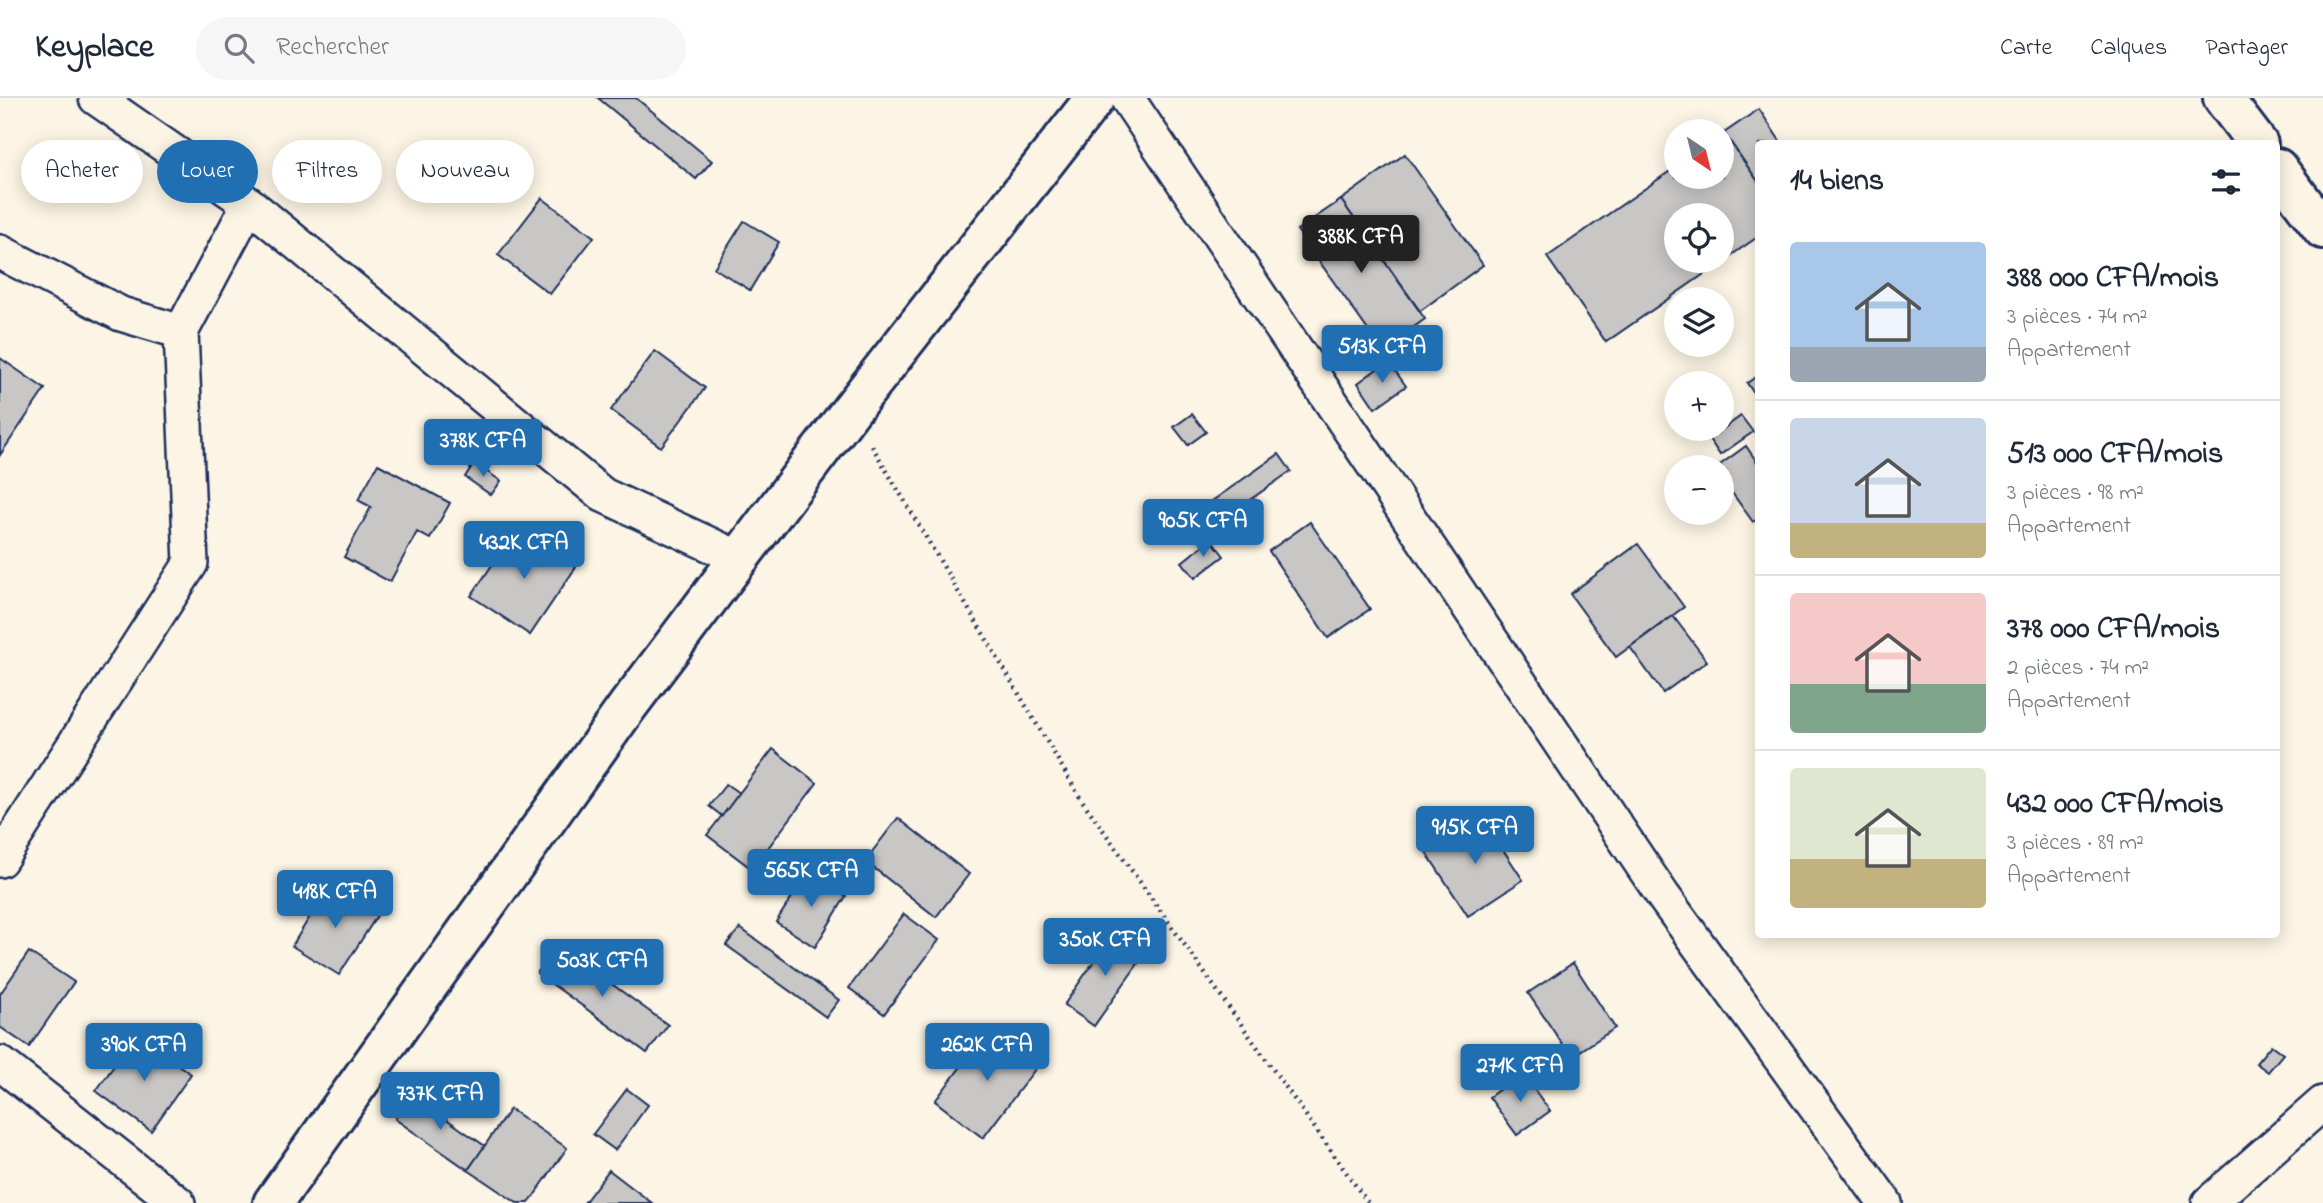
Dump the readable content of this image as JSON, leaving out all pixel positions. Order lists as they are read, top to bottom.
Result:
{
  "north": "bottom right",
  "page": {
    "header": "Keyplace",
    "search": "Rechercher",
    "nav": ["Carte", "Calques", "Partager"],
    "map_buttons": ["+", "−"],
    "chip": [
      "Acheter",
      "Louer",
      "Filtres",
      "Nouveau"
    ],
    "heading": "14 biens",
    "price": [
      "388K CFA",
      "513K CFA",
      "378K CFA",
      "905K CFA",
      "432K CFA",
      "915K CFA",
      "565K CFA",
      "418K CFA",
      "350K CFA",
      "503K CFA",
      "390K CFA",
      "262K CFA",
      "271K CFA",
      "737K CFA"
    ],
    "list": [
      {
        "name": "388 000 CFA/mois",
        "note": "3 pièces · 74 m² · Appartement"
      },
      {
        "name": "513 000 CFA/mois",
        "note": "3 pièces · 98 m² · Appartement"
      },
      {
        "name": "378 000 CFA/mois",
        "note": "2 pièces · 74 m² · Appartement"
      },
      {
        "name": "432 000 CFA/mois",
        "note": "3 pièces · 89 m² · Appartement"
      }
    ]
  }
}
